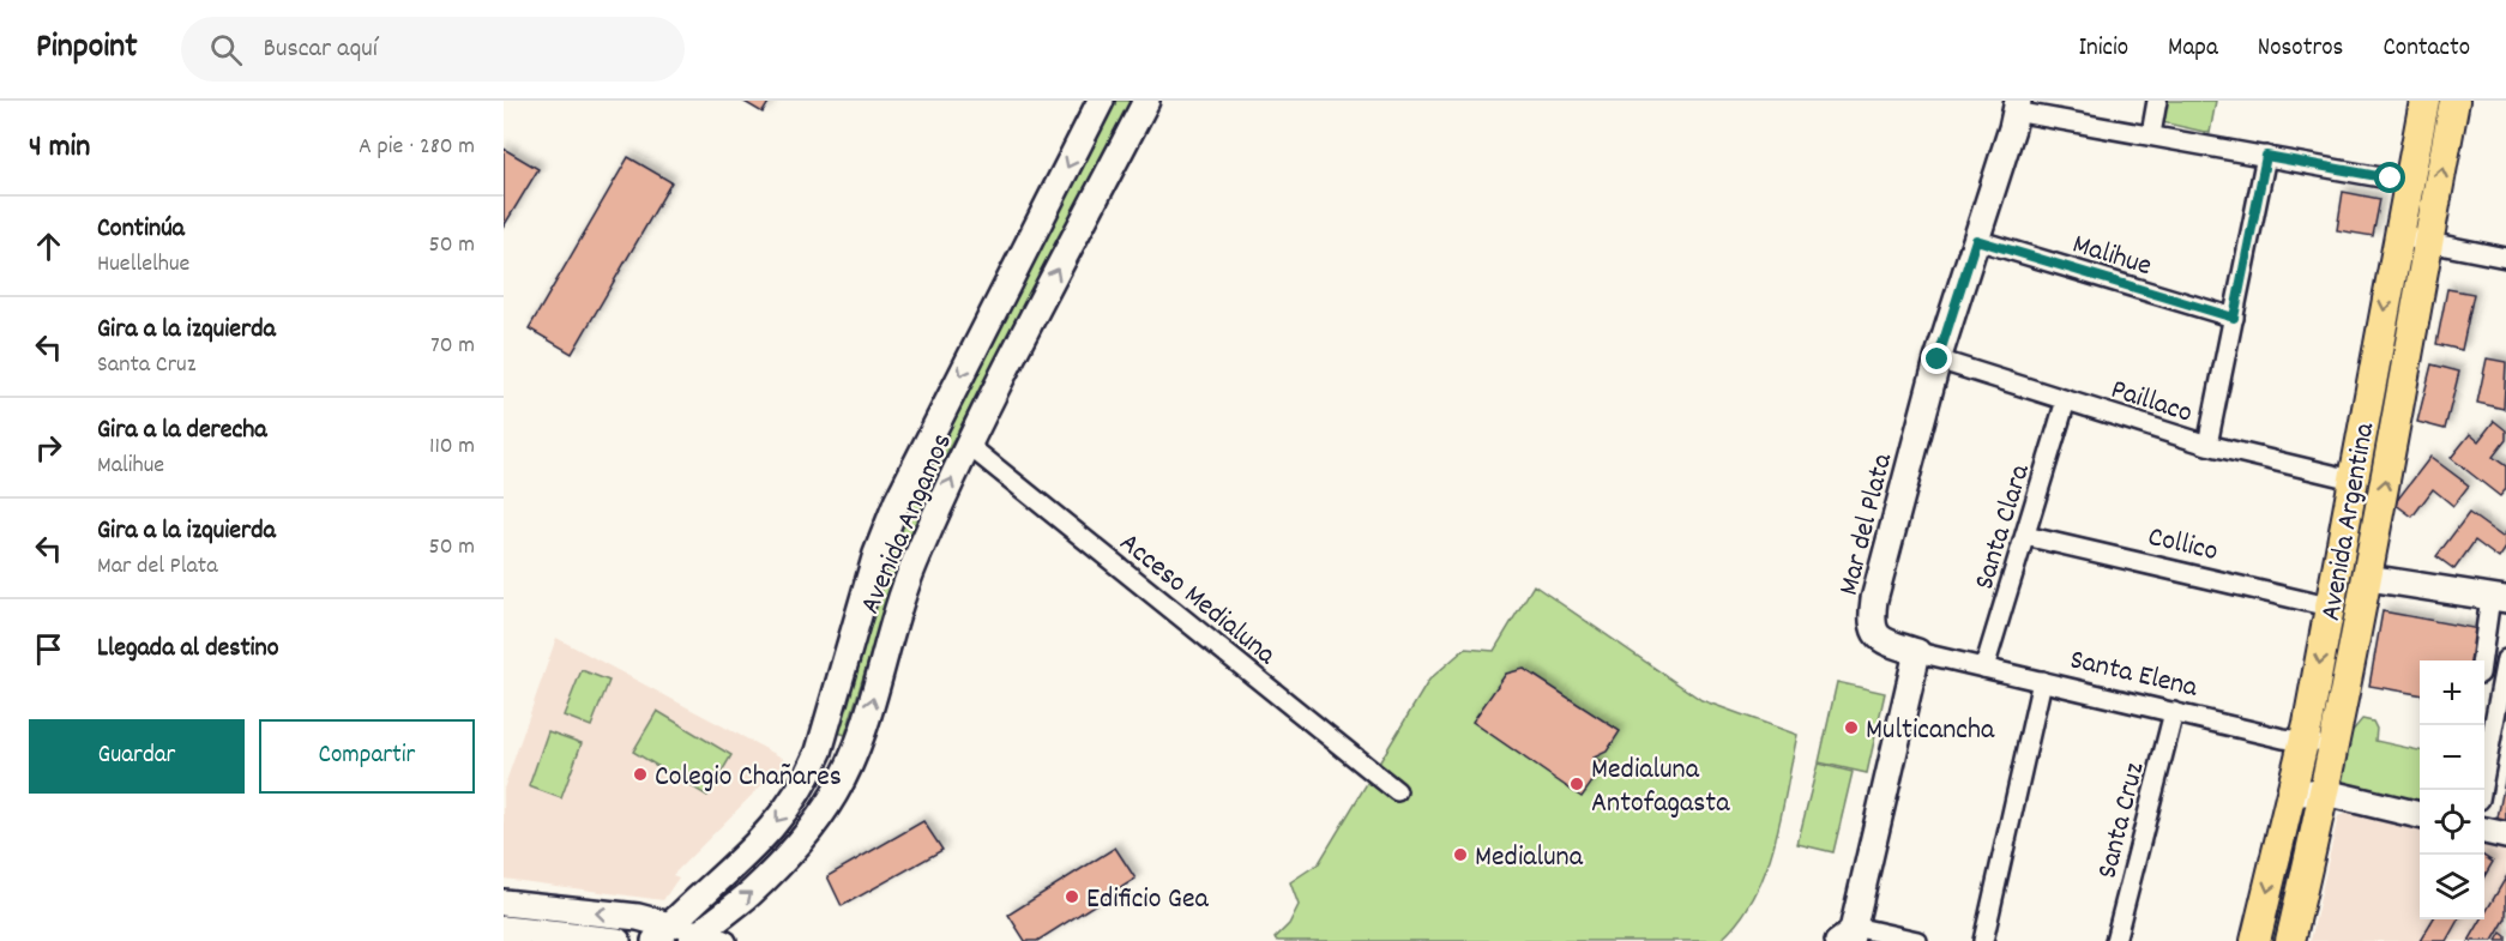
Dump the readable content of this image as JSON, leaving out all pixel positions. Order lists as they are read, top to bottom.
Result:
{
  "streets": {
    "main road": ["Avenida Argentina", "Avenida Angamos", "Mar del Plata"],
    "street": [
      "Malihue",
      "Paillaco",
      "Santa Clara",
      "Collico",
      "Acceso Medialuna",
      "Santa Elena",
      "Santa Cruz"
    ]
  },
  "crossings": [
    ["Malihue", "Mar del Plata"],
    ["Paillaco", "Avenida Argentina"],
    ["Paillaco", "Mar del Plata"],
    ["Paillaco", "Santa Clara"],
    ["Avenida Argentina", "Collico"],
    ["Avenida Argentina", "Santa Elena"],
    ["Avenida Angamos", "Acceso Medialuna"],
    ["Mar del Plata", "Santa Elena"],
    ["Santa Clara", "Collico"],
    ["Santa Clara", "Santa Elena"],
    ["Santa Elena", "Santa Cruz"]
  ],
  "places": [
    "Multicancha",
    "Colegio Chañares",
    "Medialuna Antofagasta",
    "Medialuna",
    "Edificio Gea"
  ],
  "page": {
    "header": "Pinpoint",
    "search": "Buscar aquí",
    "nav": [
      "Inicio",
      "Mapa",
      "Nosotros",
      "Contacto"
    ],
    "heading": ["4 min", "A pie · 280 m"],
    "list": [
      ["Continúa", "Huellelhue", "50 m"],
      ["Gira a la izquierda", "Santa Cruz", "70 m"],
      ["Gira a la derecha", "Malihue", "110 m"],
      ["Gira a la izquierda", "Mar del Plata", "50 m"],
      "Llegada al destino"
    ],
    "map_buttons": ["+", "−"],
    "buttons": ["Guardar", "Compartir"]
  }
}
